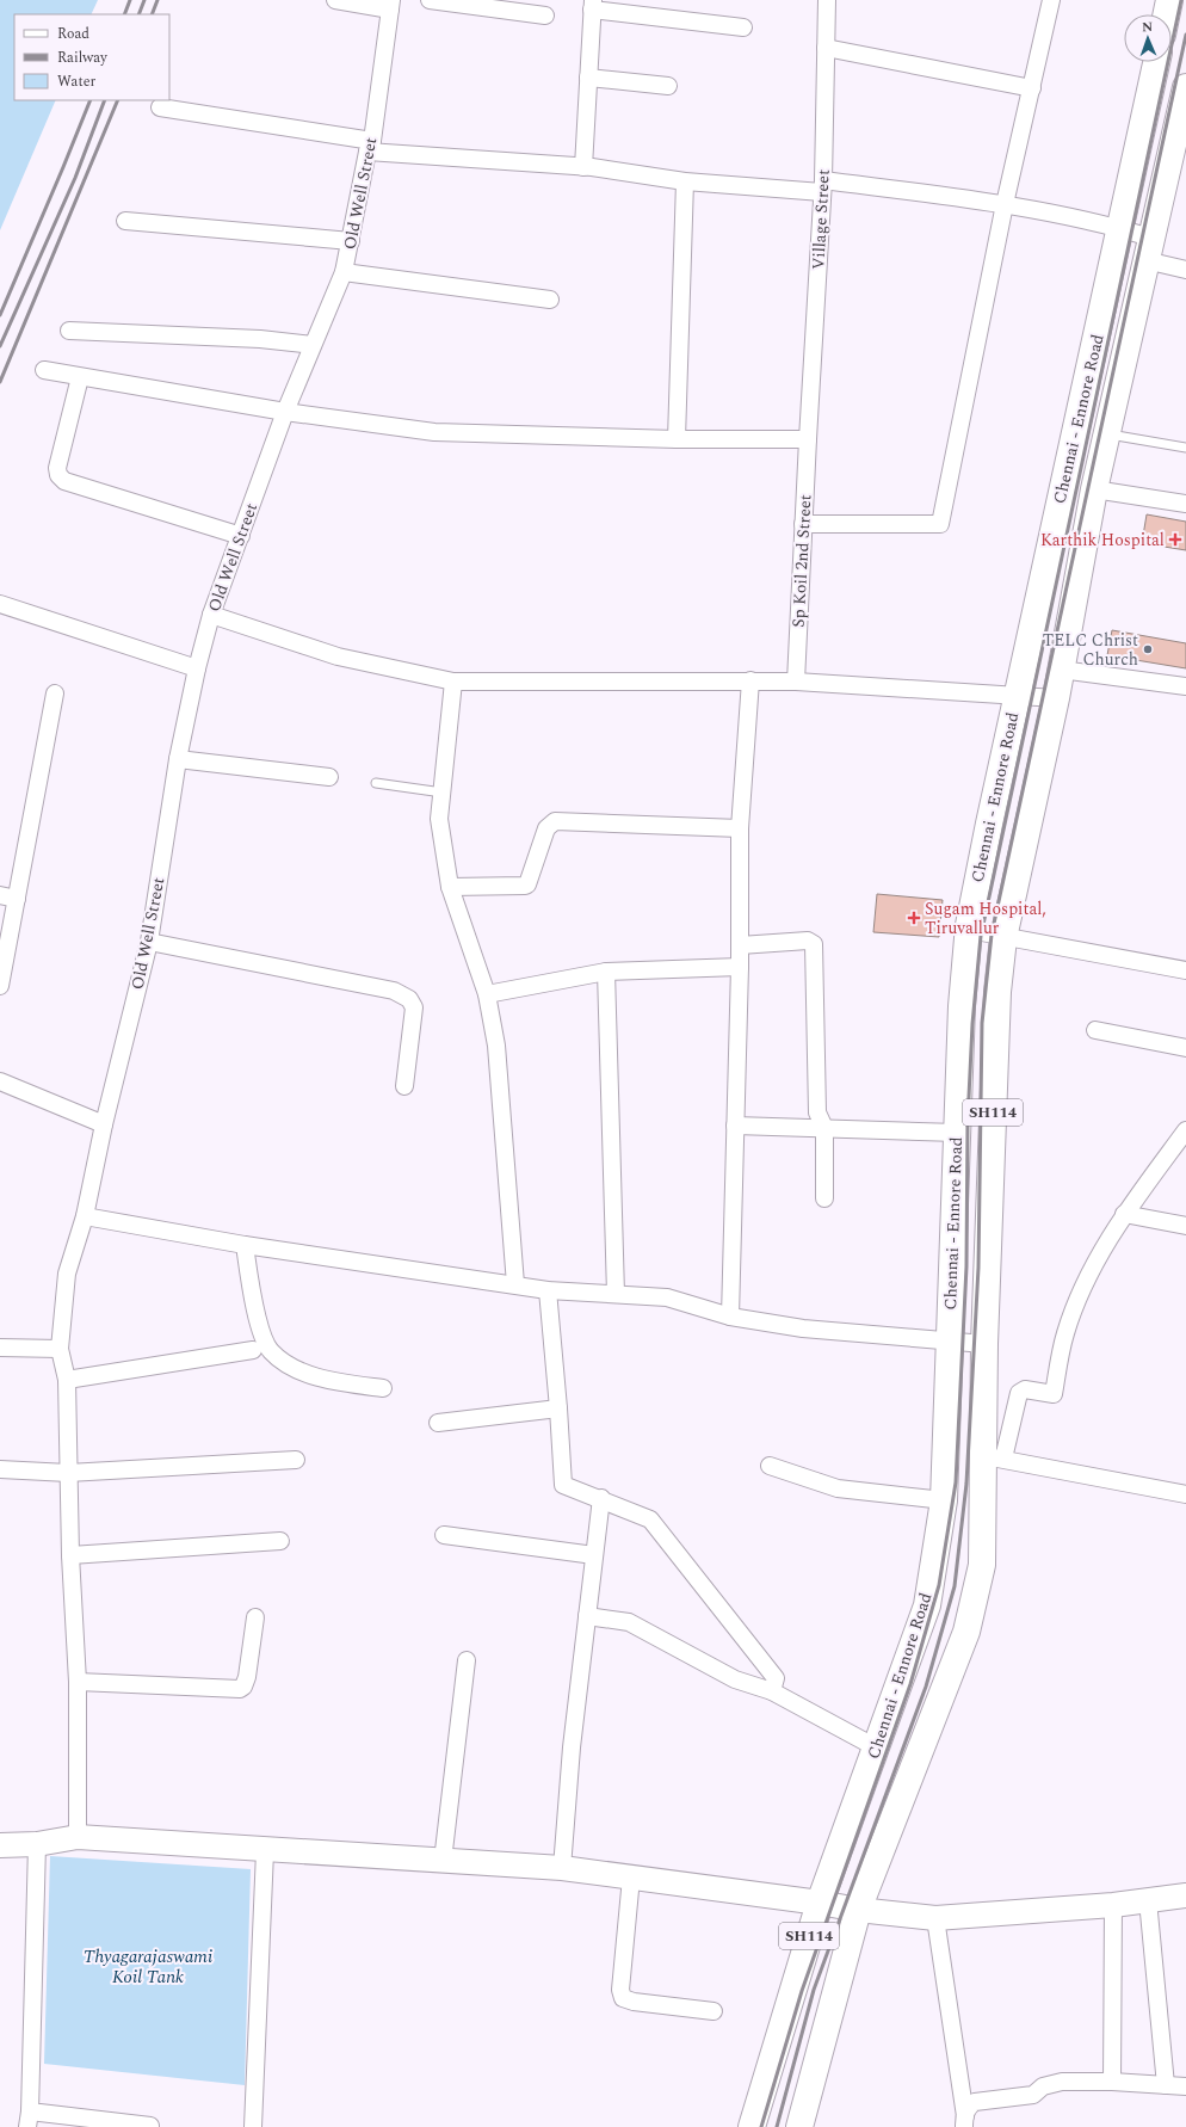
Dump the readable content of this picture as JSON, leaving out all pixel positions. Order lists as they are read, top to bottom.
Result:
{
  "streets": {
    "main road": ["Chennai - Ennore Road", "SH114"],
    "street": ["Old Well Street", "Village Street", "Sp Koil 2nd Street"]
  },
  "crossings": [
    ["Village Street", "Sp Koil 2nd Street"]
  ],
  "water": ["Thyagarajaswami Koil Tank"],
  "places": {
    "health": ["Karthik Hospital", "Sugam Hospital, Tiruvallur"],
    "other": ["TELC Christ Church"]
  },
  "legend": ["Road", "Railway", "Water"],
  "north": "top"
}
